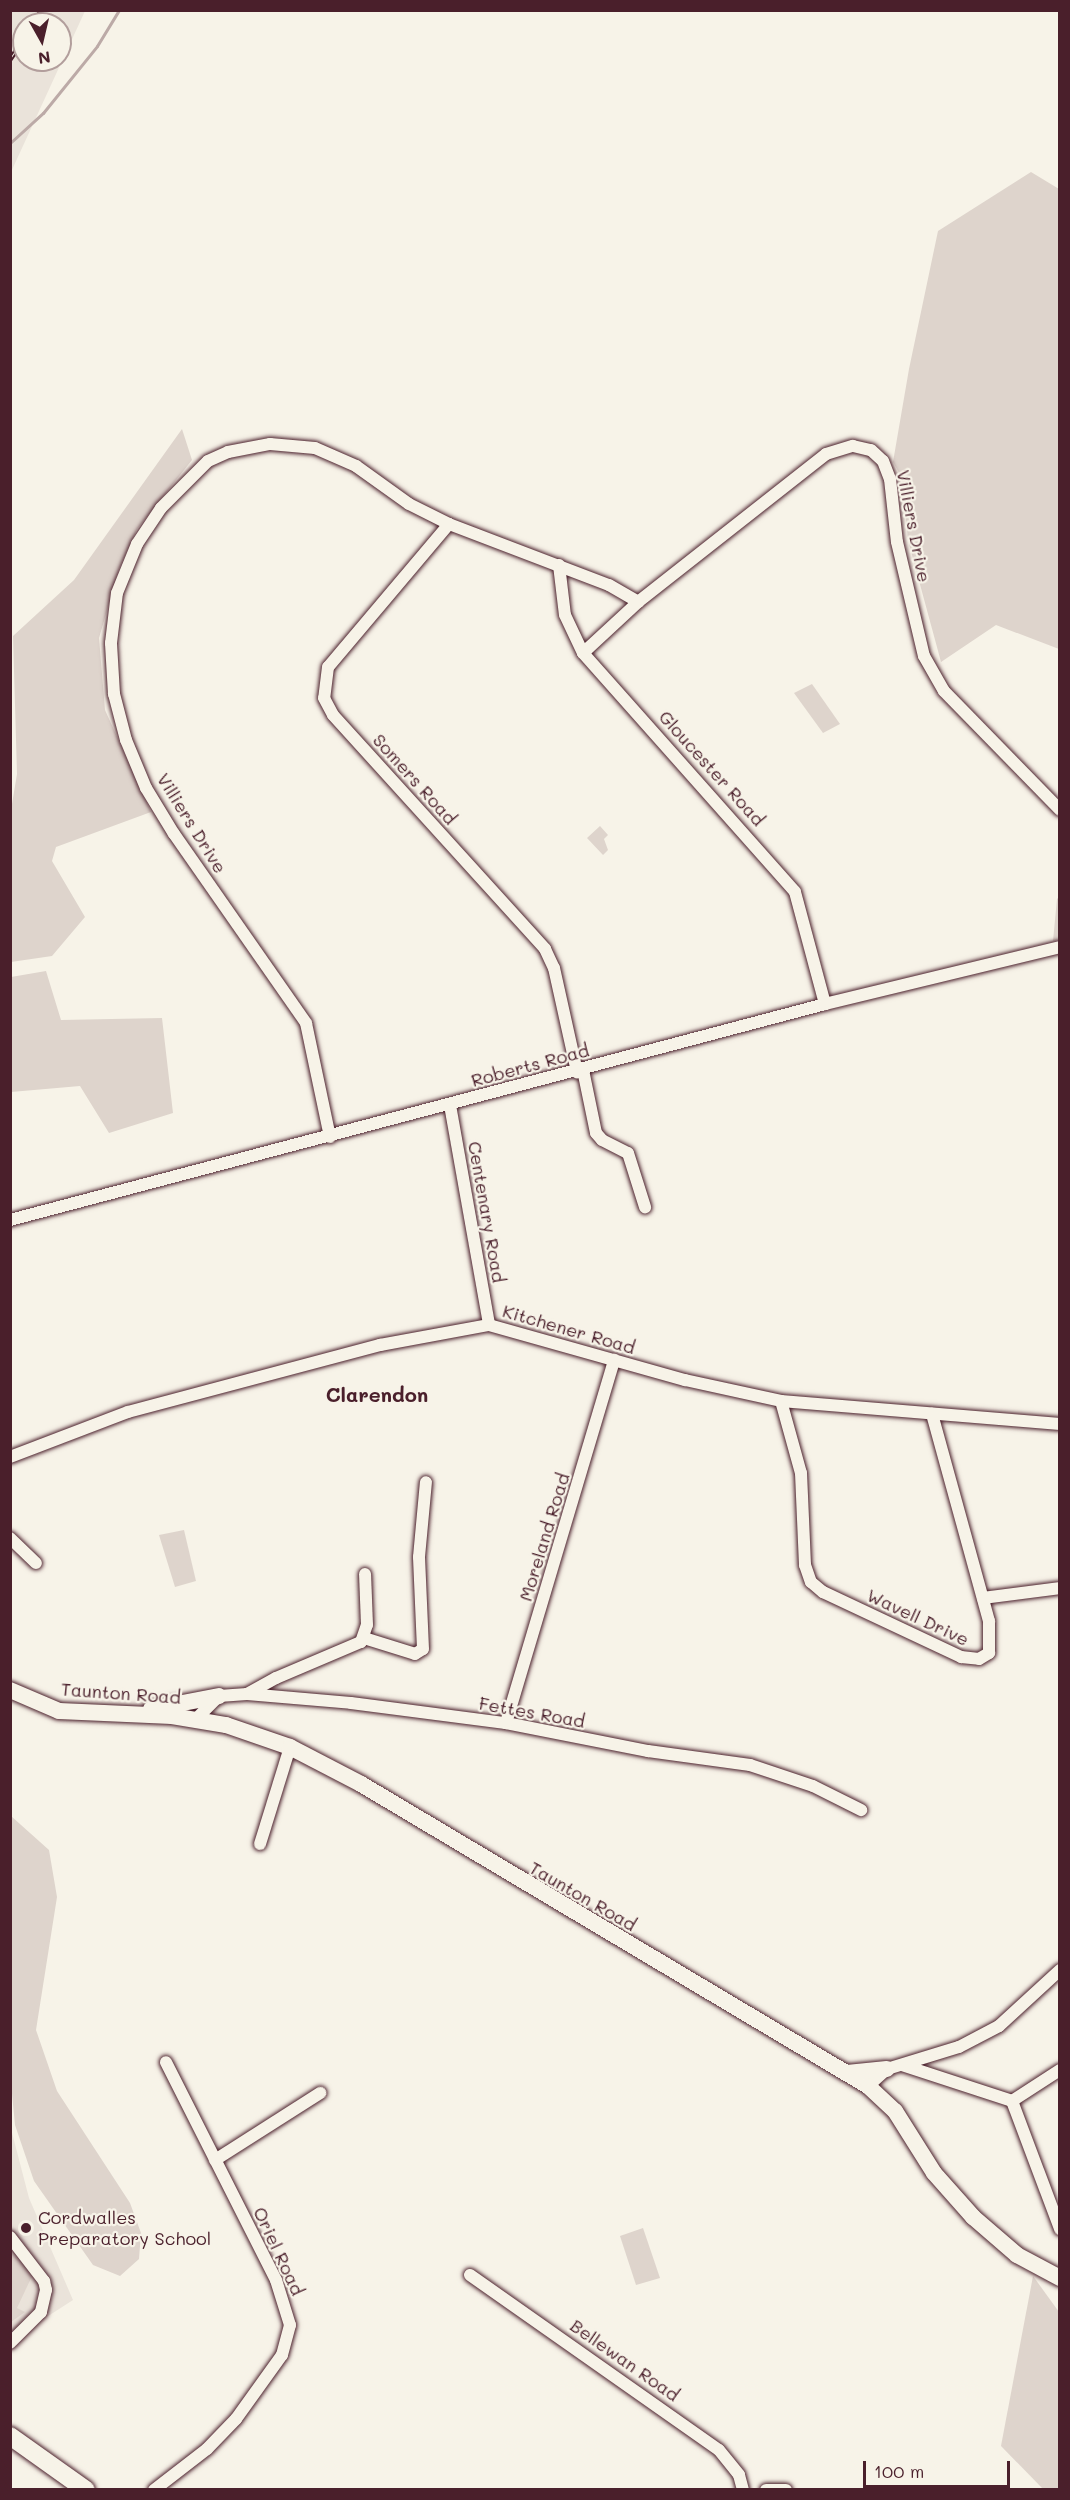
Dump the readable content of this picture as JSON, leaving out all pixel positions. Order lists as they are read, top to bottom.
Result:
{
  "streets": {
    "street": [
      "Villiers Drive",
      "Gloucester Road",
      "Somers Road",
      "Roberts Road",
      "Centenary Road",
      "Kitchener Road",
      "Moreland Road",
      "Wavell Drive",
      "Taunton Road",
      "Fettes Road",
      "Oriel Road",
      "Bellewan Road"
    ]
  },
  "crossings": [
    ["Villiers Drive", "Gloucester Road"],
    ["Villiers Drive", "Somers Road"],
    ["Villiers Drive", "Roberts Road"],
    ["Gloucester Road", "Roberts Road"],
    ["Somers Road", "Roberts Road"],
    ["Roberts Road", "Centenary Road"],
    ["Centenary Road", "Kitchener Road"],
    ["Kitchener Road", "Moreland Road"],
    ["Kitchener Road", "Wavell Drive"],
    ["Moreland Road", "Fettes Road"]
  ],
  "districts": ["Clarendon"],
  "places": ["Cordwalles Preparatory School"],
  "scale_bar": "100 m",
  "north": "bottom"
}
